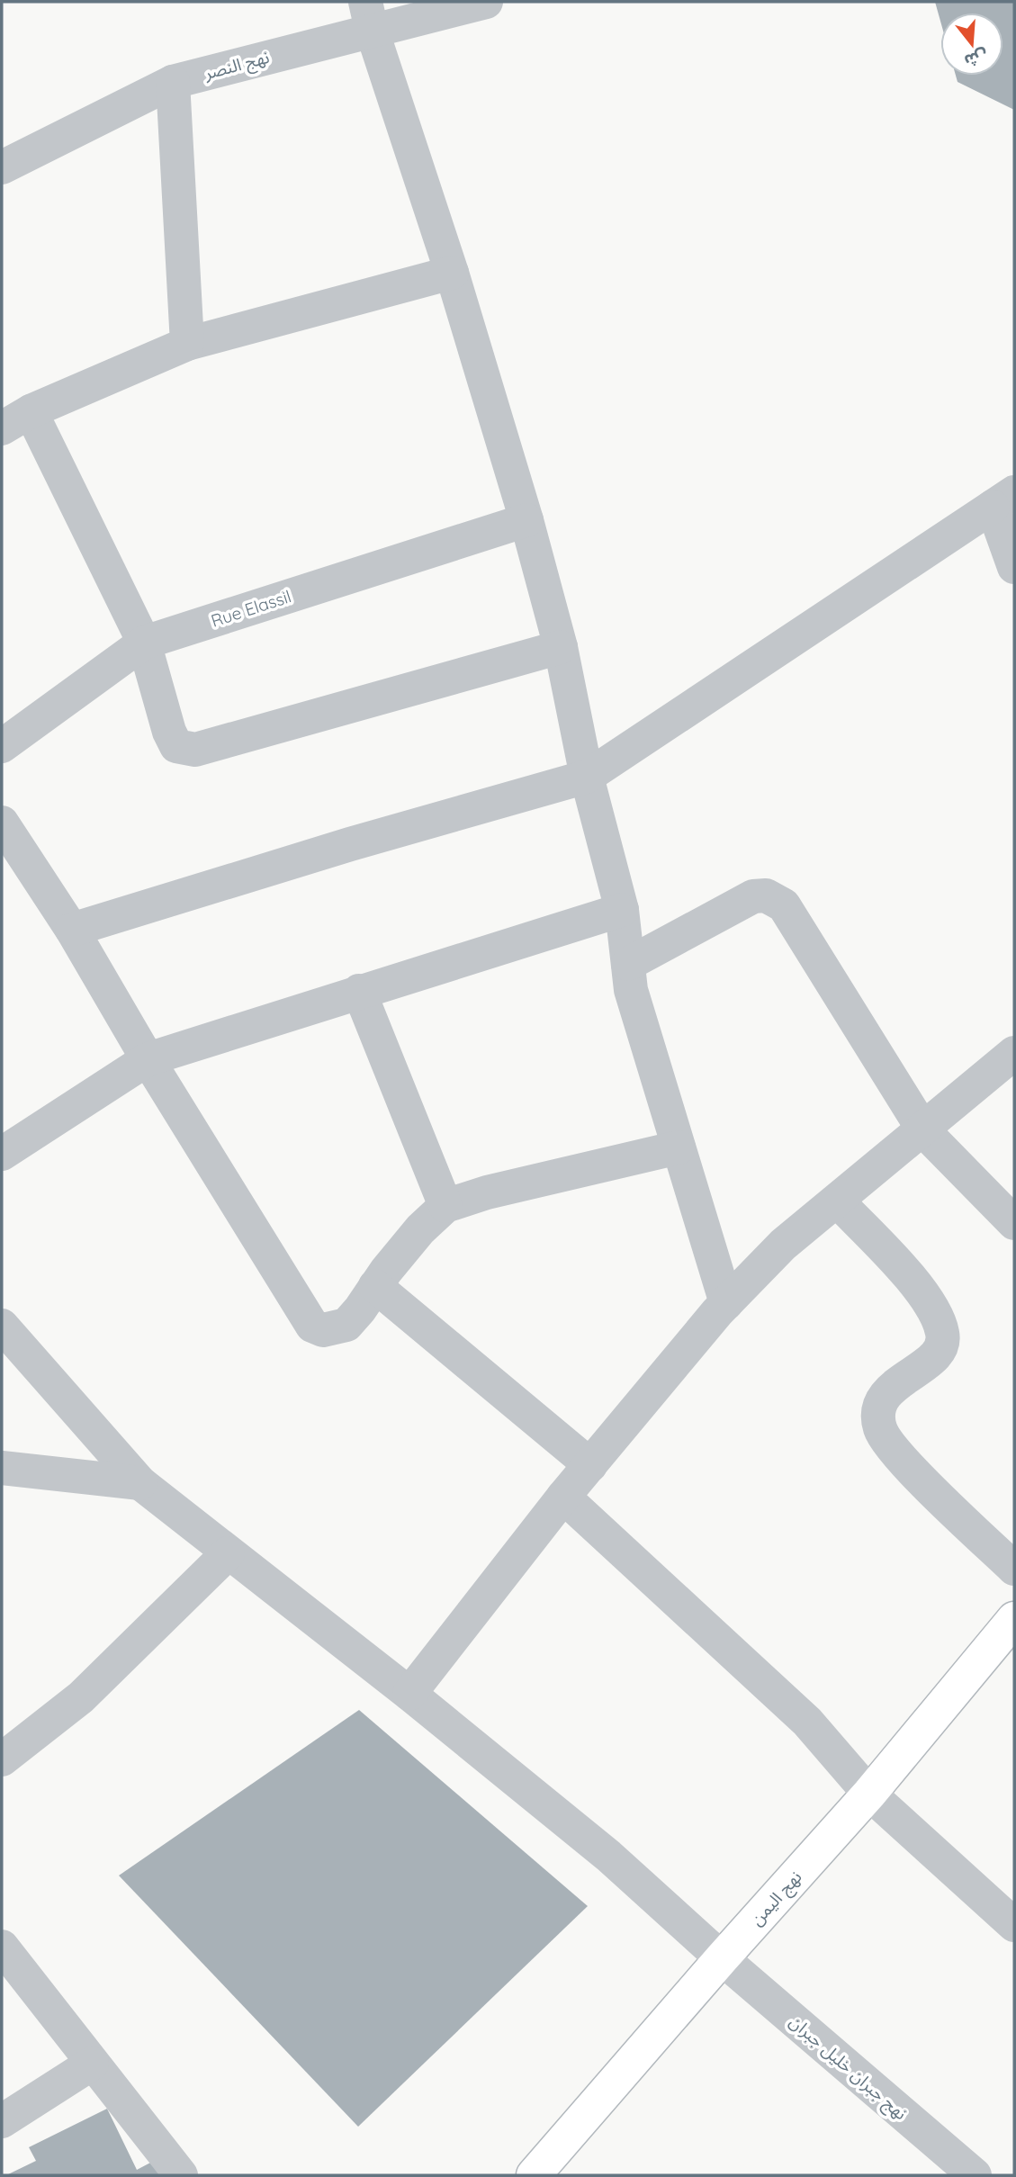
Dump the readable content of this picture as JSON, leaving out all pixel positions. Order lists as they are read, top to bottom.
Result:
{
  "streets": {
    "street": [
      "نهج النصر",
      "Rue Elassil",
      "نهج اليمن",
      "نهج جبران خليل جبران"
    ]
  },
  "crossings": [
    ["نهج اليمن", "نهج جبران خليل جبران"]
  ],
  "north": "bottom"
}
